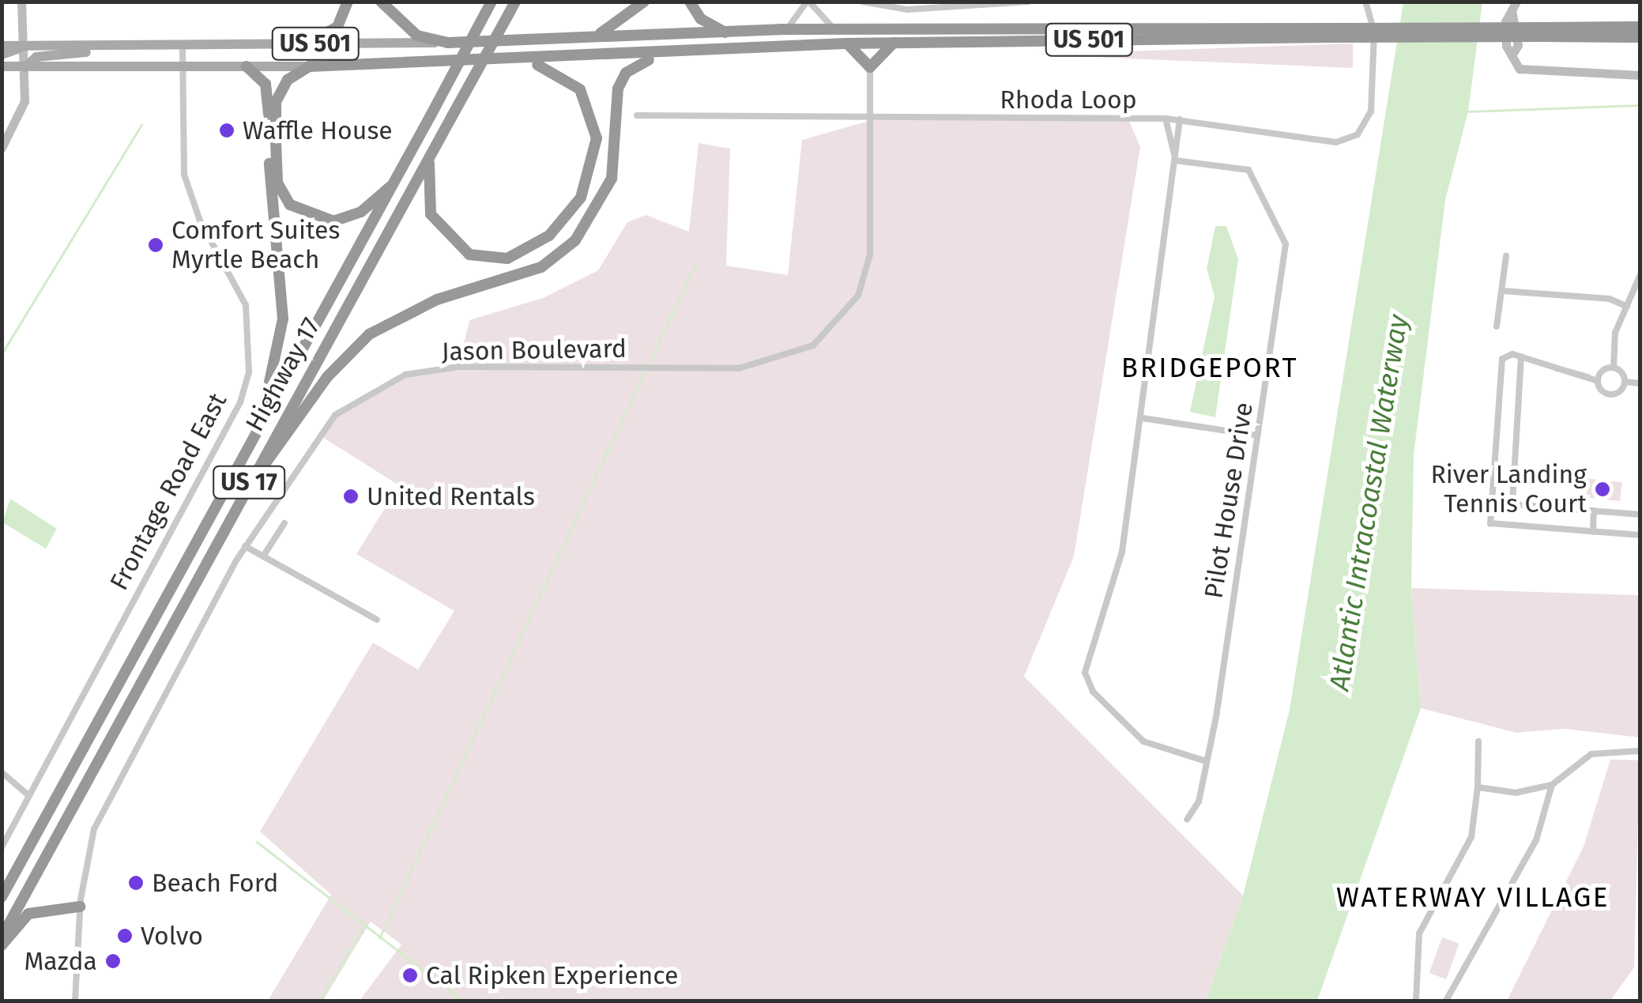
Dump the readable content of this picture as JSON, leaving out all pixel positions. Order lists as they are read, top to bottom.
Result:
{
  "streets": {
    "highway": ["US 501", "Highway 17", "US 17"],
    "street": [
      "Rhoda Loop",
      "Jason Boulevard",
      "Frontage Road East",
      "Pilot House Drive"
    ]
  },
  "crossings": [
    ["US 501", "Frontage Road East"],
    ["Rhoda Loop", "Jason Boulevard"]
  ],
  "districts": ["BRIDGEPORT", "WATERWAY VILLAGE"],
  "water": ["Atlantic Intracoastal Waterway"],
  "places": [
    "Waffle House",
    "Comfort Suites Myrtle Beach",
    "River Landing Tennis Court",
    "United Rentals",
    "Beach Ford",
    "Volvo",
    "Mazda",
    "Cal Ripken Experience"
  ]
}
